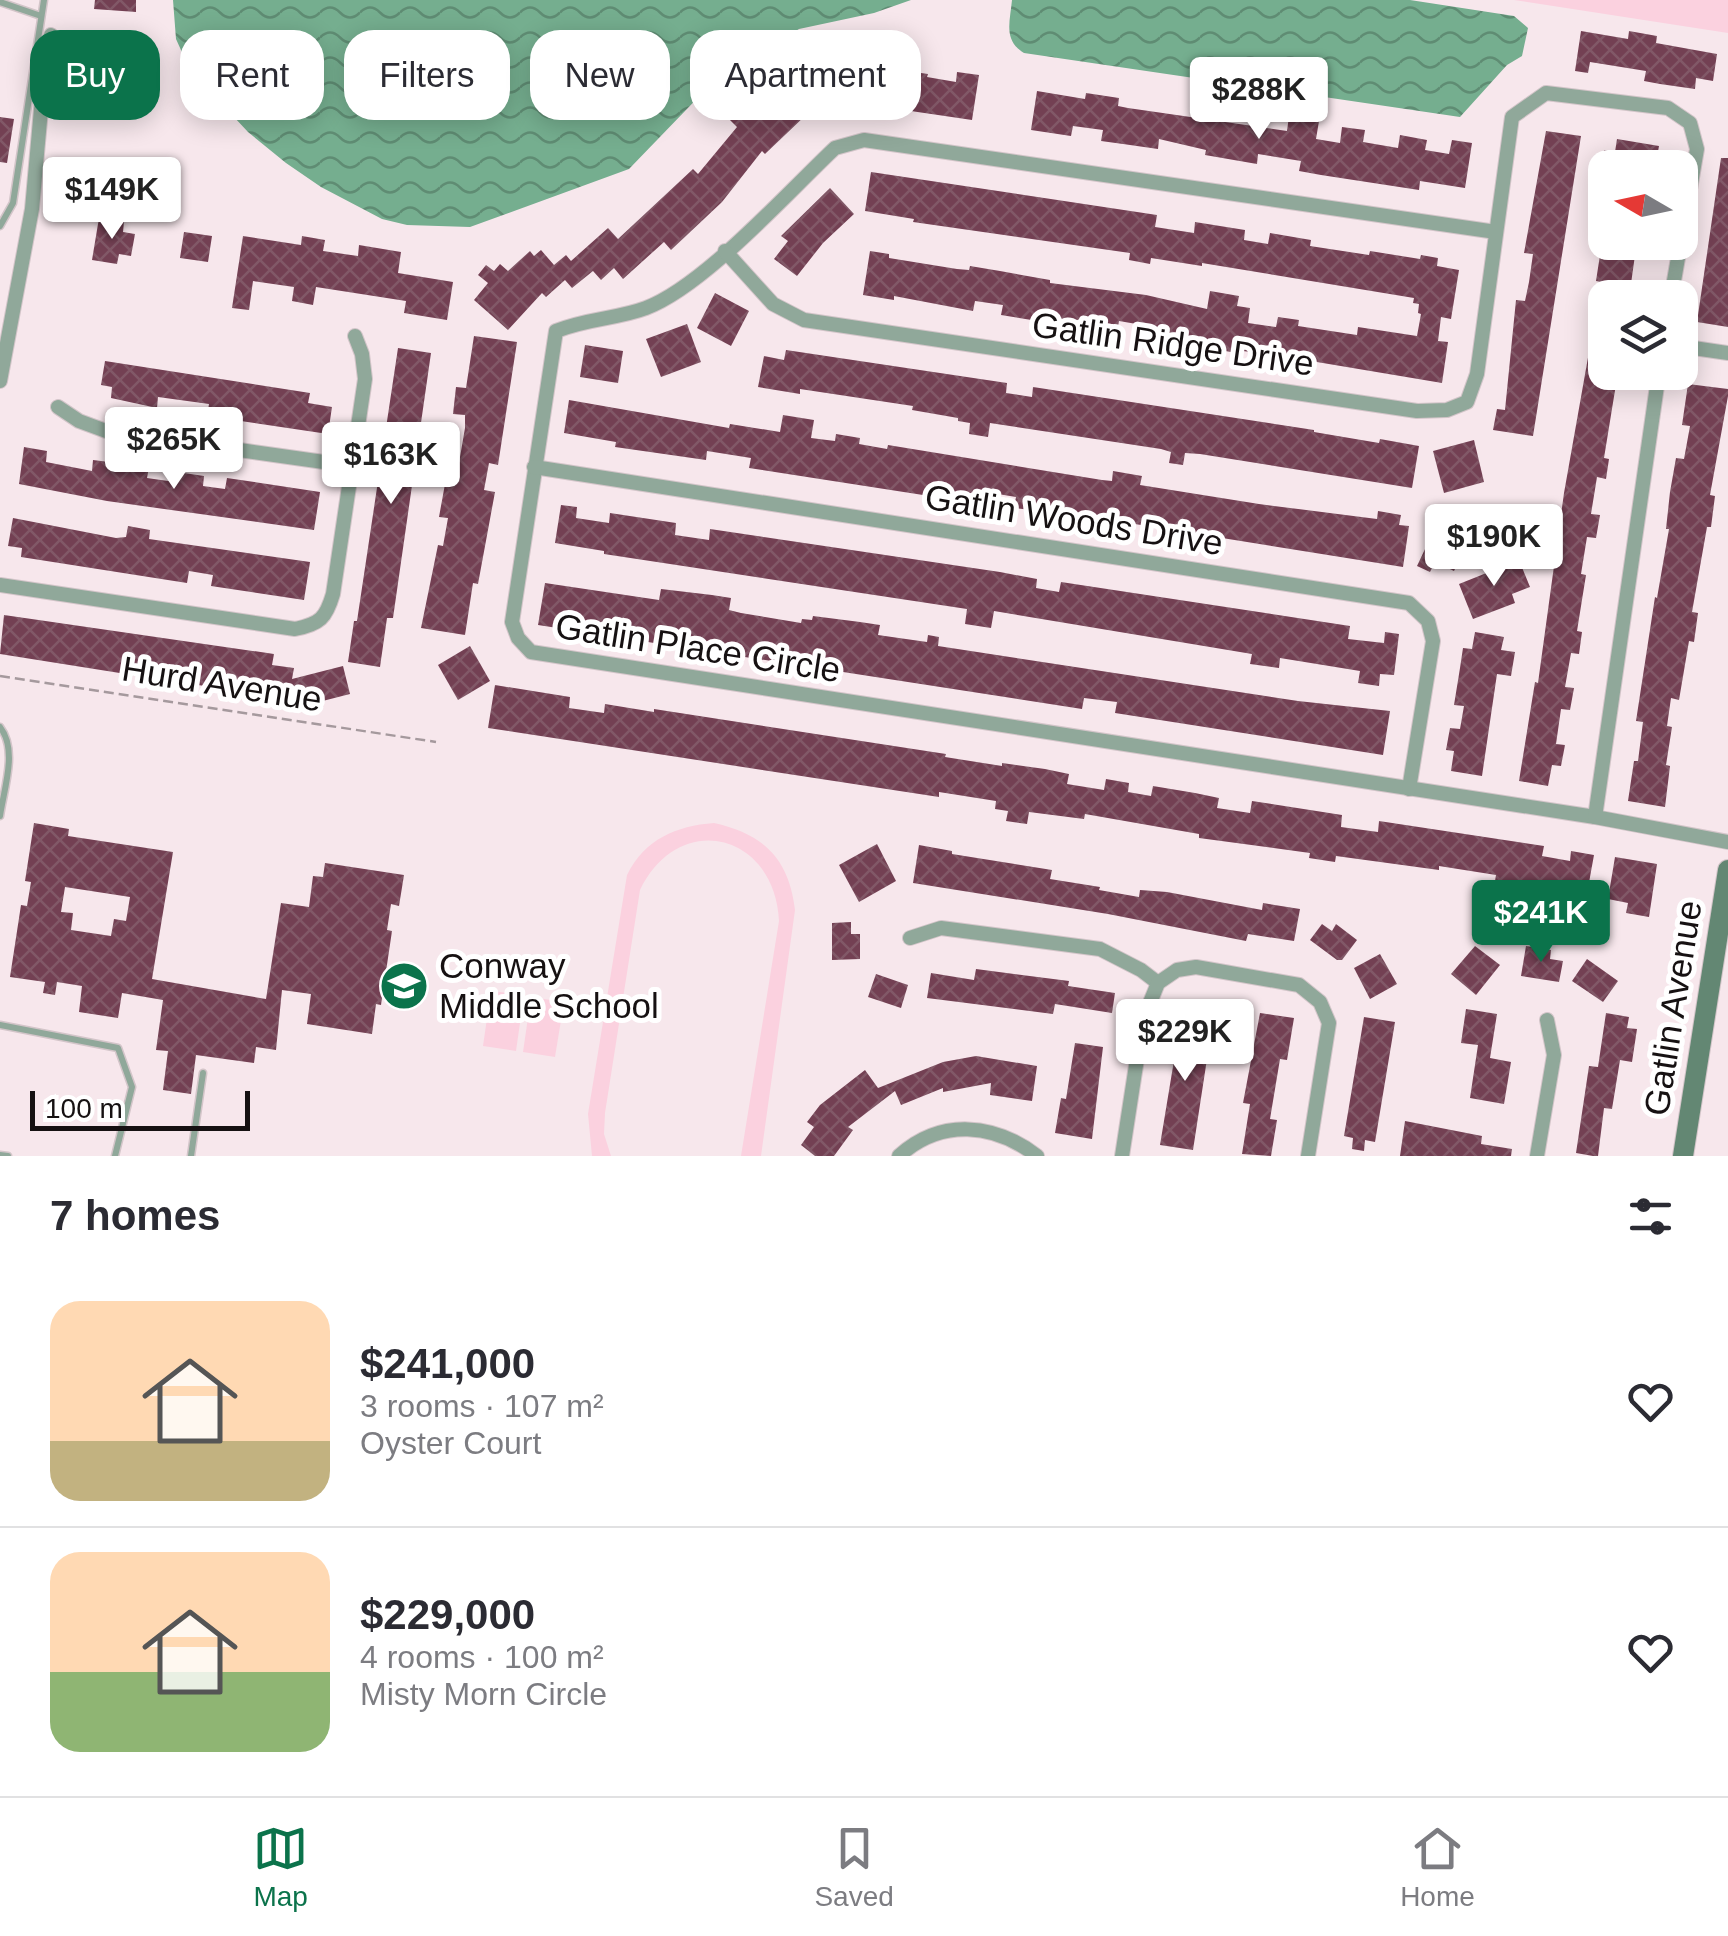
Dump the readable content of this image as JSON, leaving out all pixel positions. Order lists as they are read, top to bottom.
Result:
{
  "streets": {
    "street": [
      "Gatlin Ridge Drive",
      "Gatlin Woods Drive",
      "Gatlin Place Circle",
      "Gatlin Avenue"
    ],
    "path": ["Hurd Avenue"]
  },
  "crossings": [
    ["Gatlin Ridge Drive", "Gatlin Place Circle"],
    ["Gatlin Woods Drive", "Gatlin Place Circle"]
  ],
  "places": {
    "school or university": ["Conway Middle School"]
  },
  "scale_bar": "100 m",
  "north": "left",
  "page": {
    "chip": [
      "Buy",
      "Rent",
      "Filters",
      "New",
      "Apartment"
    ],
    "price": [
      "$288K",
      "$149K",
      "$265K",
      "$163K",
      "$190K",
      "$241K",
      "$229K"
    ],
    "scale": "100 m",
    "heading": "7 homes",
    "list": [
      {
        "name": "$241,000",
        "note": "3 rooms · 107 m² · Oyster Court"
      },
      {
        "name": "$229,000",
        "note": "4 rooms · 100 m² · Misty Morn Circle"
      }
    ],
    "tabs": ["Map", "Saved", "Home"]
  }
}
